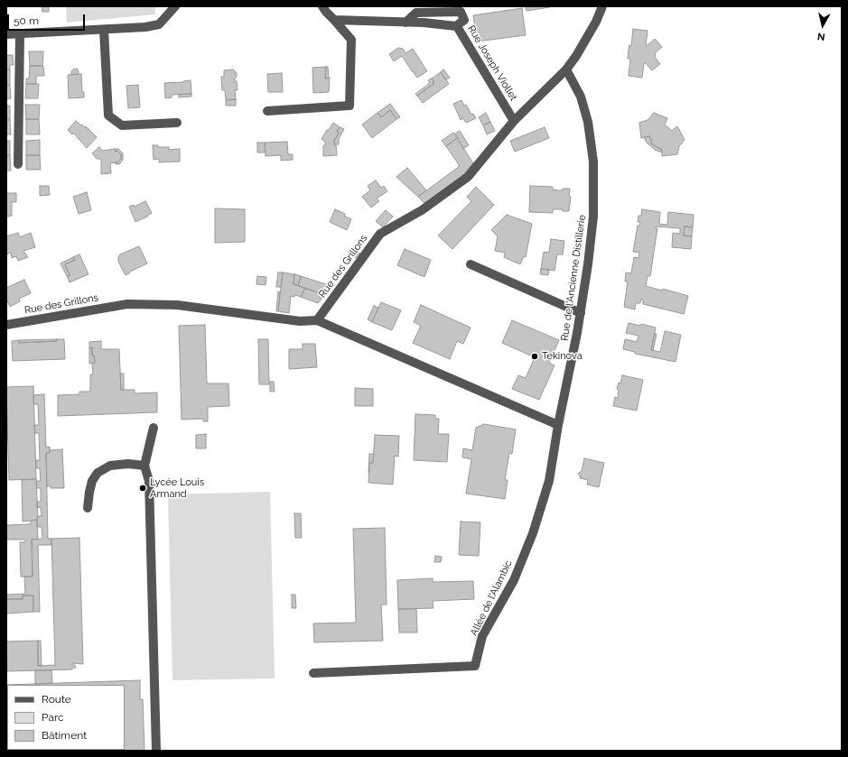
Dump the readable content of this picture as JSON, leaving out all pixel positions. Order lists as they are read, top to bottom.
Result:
{
  "streets": {
    "street": [
      "Rue Joseph Viollet",
      "Rue des Grillons",
      "Rue de l'Ancienne Distillerie",
      "Allée de l'Alambic"
    ]
  },
  "crossings": [
    ["Rue Joseph Viollet", "Rue des Grillons"],
    ["Rue des Grillons", "Rue de l'Ancienne Distillerie"],
    ["Rue de l'Ancienne Distillerie", "Allée de l'Alambic"]
  ],
  "places": ["Tekinova", "Lycée Louis Armand"],
  "legend": ["Route", "Parc", "Bâtiment"],
  "scale_bar": "50 m",
  "north": "bottom"
}
